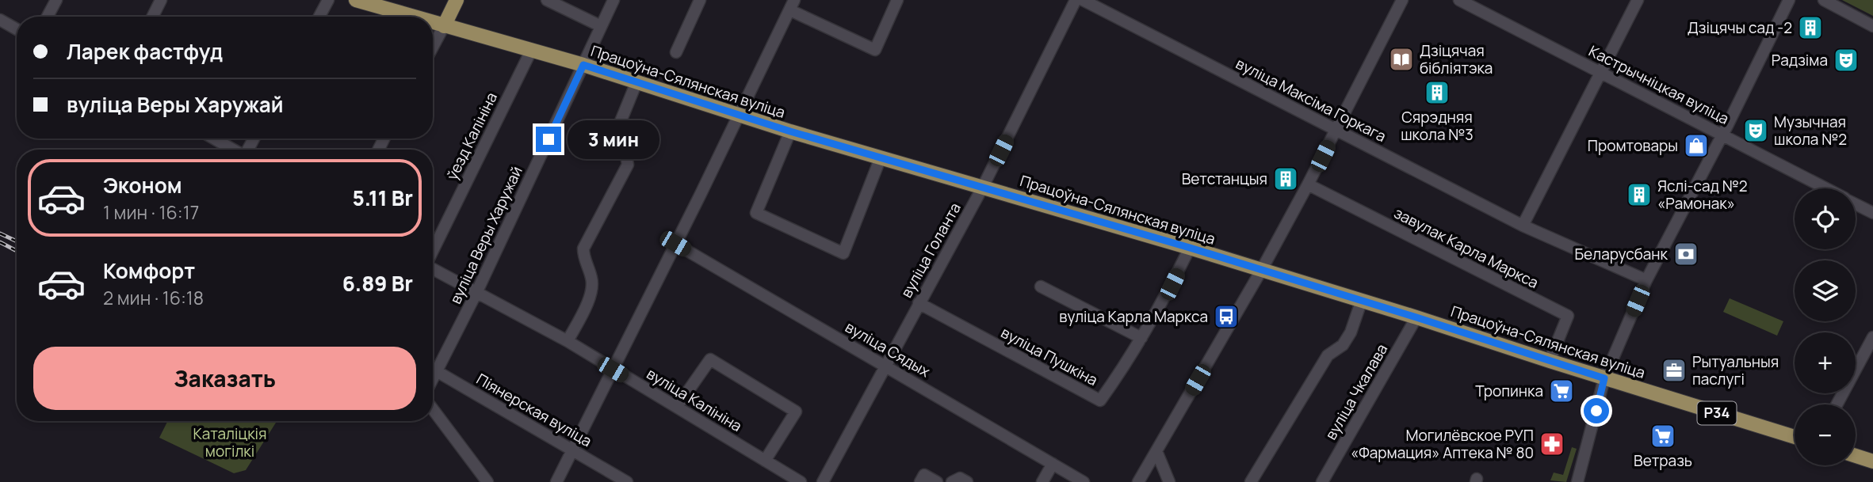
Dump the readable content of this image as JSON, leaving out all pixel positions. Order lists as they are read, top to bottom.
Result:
{
  "streets": {
    "main road": ["Працоўна-Сялянская вуліца", "Р34"],
    "street": [
      "Кастрычніцкая вуліца",
      "вуліца Максіма Горкага",
      "ўезд Калініна",
      "вуліца Веры Харужай",
      "завулак Карла Маркса",
      "вуліца Голанта",
      "вуліца Сядых",
      "вуліца Пушкіна",
      "вуліца Чкалава",
      "вуліца Калініна",
      "Піянерская вуліца"
    ]
  },
  "crossings": [
    ["Працоўна-Сялянская вуліца", "ўезд Калініна"],
    ["Працоўна-Сялянская вуліца", "вуліца Веры Харужай"],
    ["Працоўна-Сялянская вуліца", "завулак Карла Маркса"],
    ["Працоўна-Сялянская вуліца", "вуліца Голанта"],
    ["Працоўна-Сялянская вуліца", "вуліца Пушкіна"],
    ["Працоўна-Сялянская вуліца", "вуліца Чкалава"],
    ["вуліца Веры Харужай", "вуліца Калініна"],
    ["вуліца Веры Харужай", "Піянерская вуліца"],
    ["вуліца Голанта", "вуліца Сядых"],
    ["вуліца Голанта", "вуліца Пушкіна"]
  ],
  "parks": ["Каталіцкія могілкі"],
  "places": {
    "building": [
      "Дзіцячы сад -2",
      "Сярэдняя школа №3",
      "Ветстанцыя",
      "Яслі-сад №2 «Рамонак»"
    ],
    "library": ["Дзіцячая бібліятэка"],
    "theatre": ["Радзіма", "Музычная школа №2"],
    "shop": ["Промтовары"],
    "bank": ["Беларусбанк"],
    "bus stop": ["вуліца Карла Маркса"],
    "office": ["Рытуальныя паслугі"],
    "supermarket": ["Тропинка", "Ветразь"],
    "pharmacy": ["Могилёвское РУП «Фармация» Аптека № 80"]
  },
  "page": {
    "banner": ["Ларек фастфуд", "вуліца Веры Харужай"],
    "bubble": "3 мин",
    "list": [
      {
        "name": "Эконом",
        "note": "1 мин · 16:17",
        "value": "5.11 Br"
      },
      {
        "name": "Комфорт",
        "note": "2 мин · 16:18",
        "value": "6.89 Br"
      }
    ],
    "map_buttons": ["+", "−"],
    "buttons": "Заказать"
  }
}
